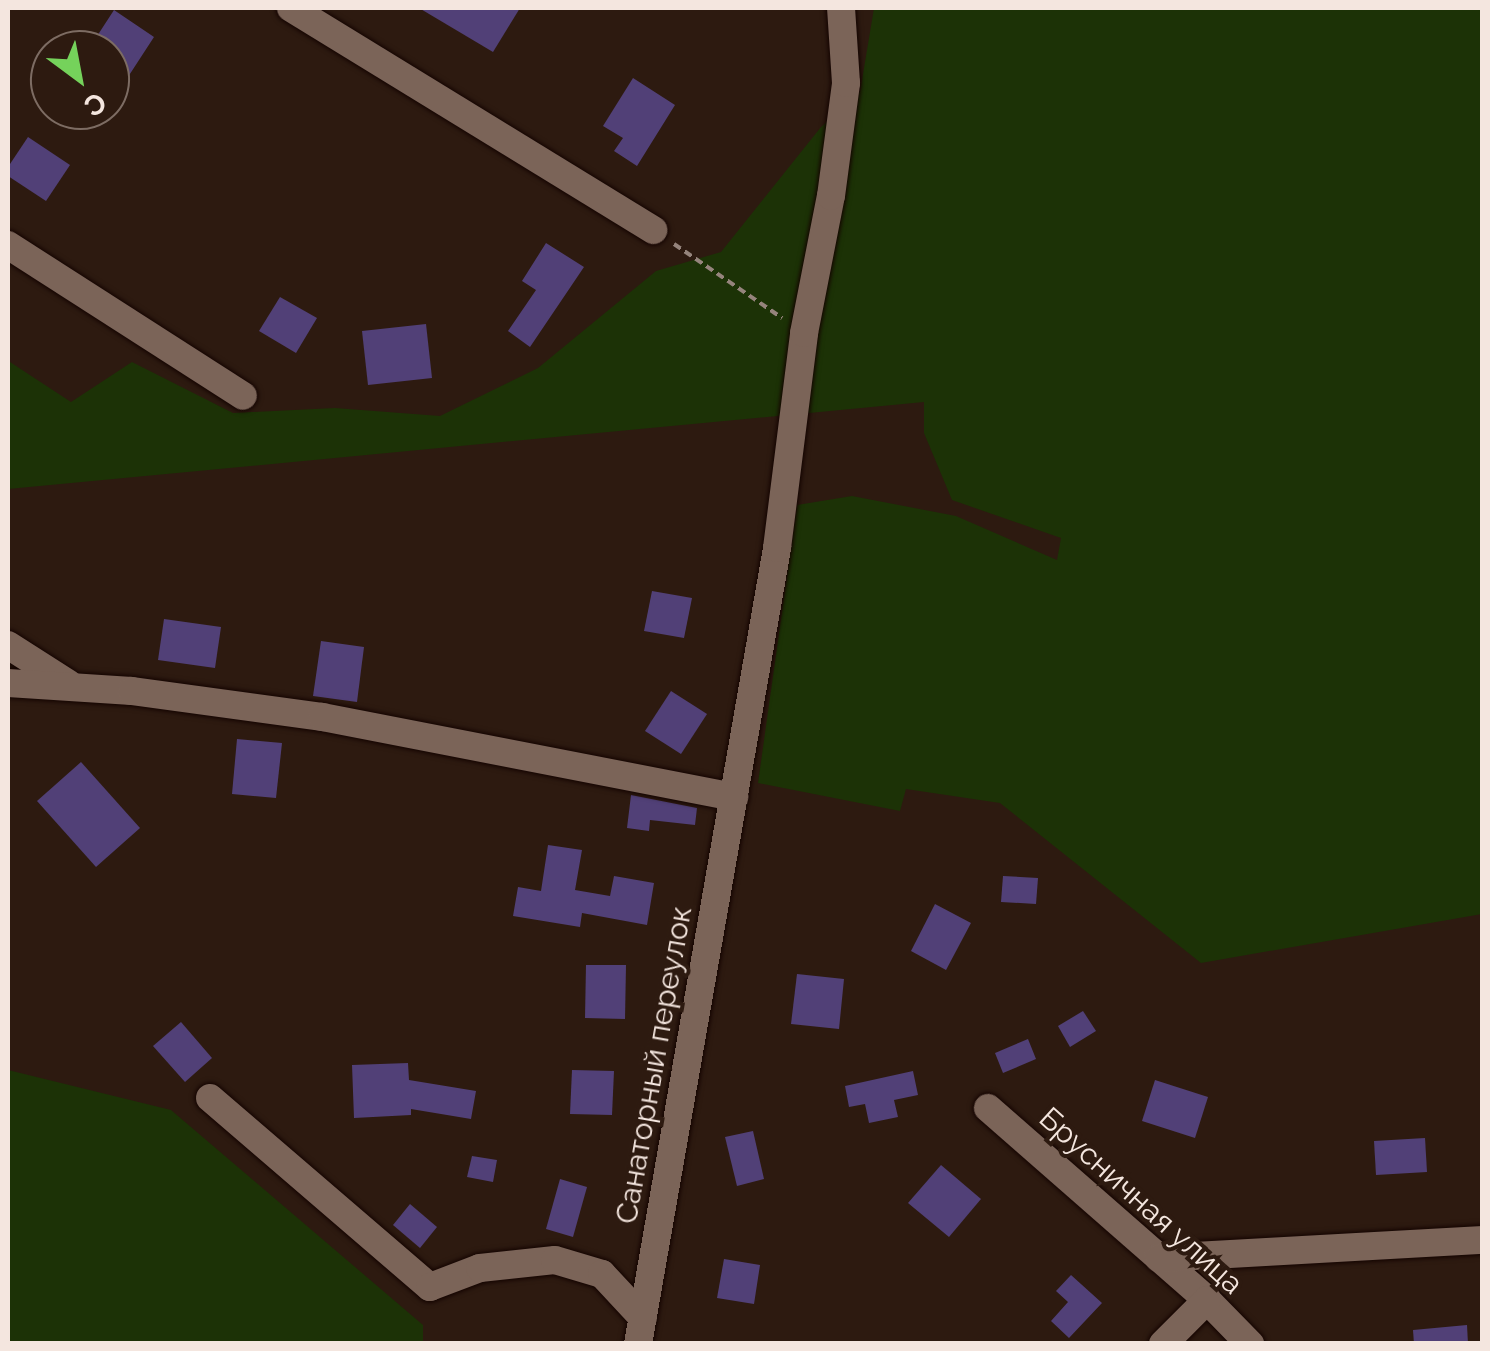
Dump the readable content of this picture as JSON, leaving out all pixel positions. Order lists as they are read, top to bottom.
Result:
{
  "streets": {
    "street": ["Санаторный переулок", "Брусничная улица"]
  },
  "north": "bottom right"
}
